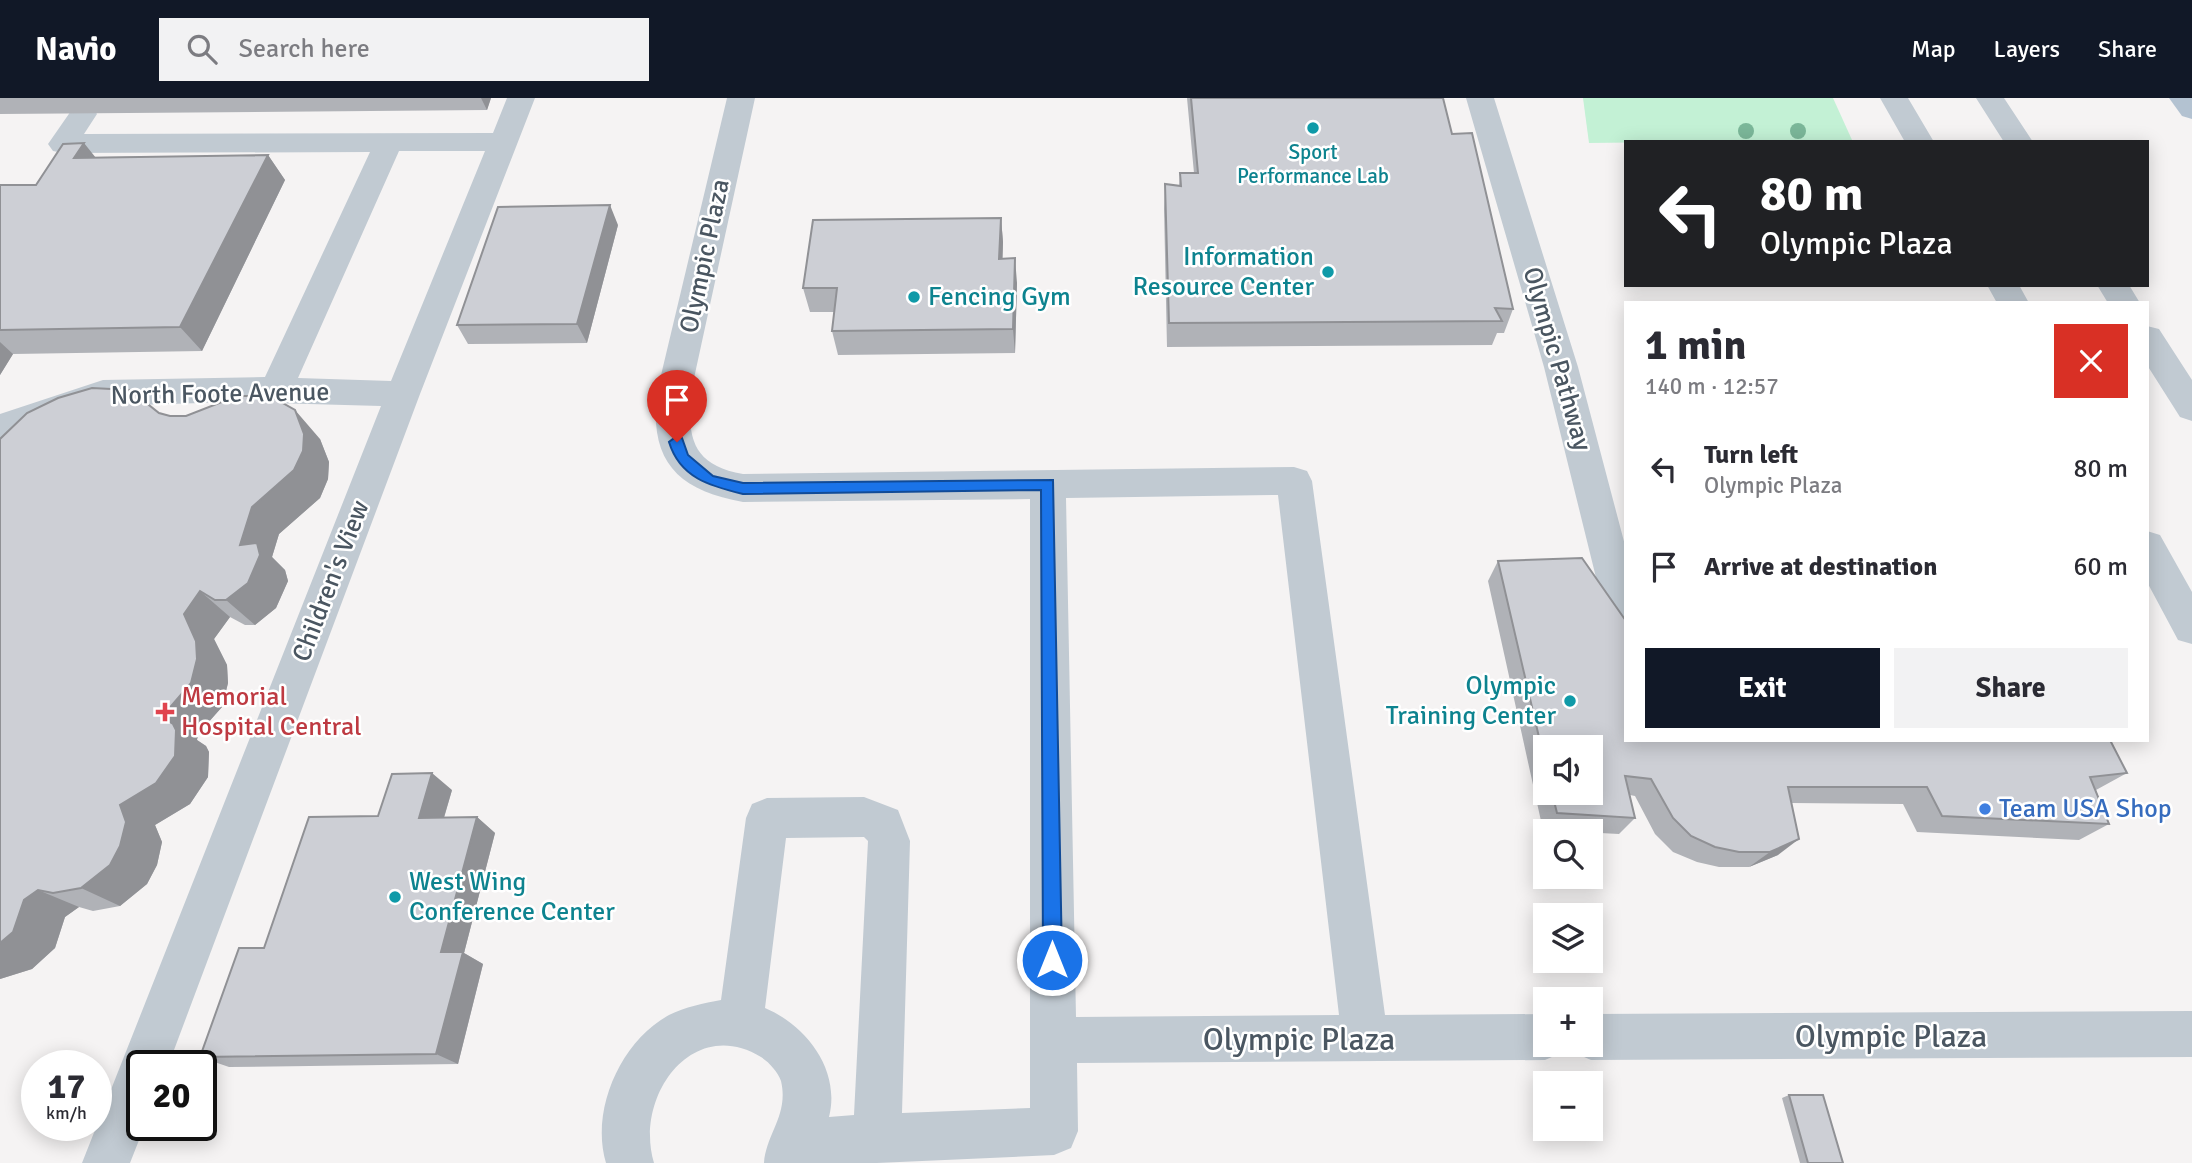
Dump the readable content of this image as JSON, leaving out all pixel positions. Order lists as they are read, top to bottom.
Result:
{
  "streets": {
    "street": [
      "Olympic Plaza",
      "Olympic Pathway",
      "North Foote Avenue",
      "Children's View"
    ]
  },
  "crossings": [
    ["North Foote Avenue", "Children's View"]
  ],
  "places": {
    "other": [
      "Sport Performance Lab",
      "Information Resource Center",
      "Fencing Gym",
      "Olympic Training Center",
      "Team USA Shop",
      "West Wing Conference Center"
    ],
    "health": ["Memorial Hospital Central"]
  },
  "page": {
    "header": "Navio",
    "search": "Search here",
    "nav": ["Map", "Layers", "Share"],
    "turn": ["80 m", "Olympic Plaza"],
    "heading": ["1 min", "140 m · 12:57"],
    "list": [
      {
        "name": "Turn left",
        "note": "Olympic Plaza",
        "value": "80 m"
      },
      {
        "name": "Arrive at destination",
        "value": "60 m"
      }
    ],
    "buttons": ["Exit", "Share"],
    "map_buttons": ["+", "−"],
    "speed": "17 km/h",
    "limit": "20"
  }
}
